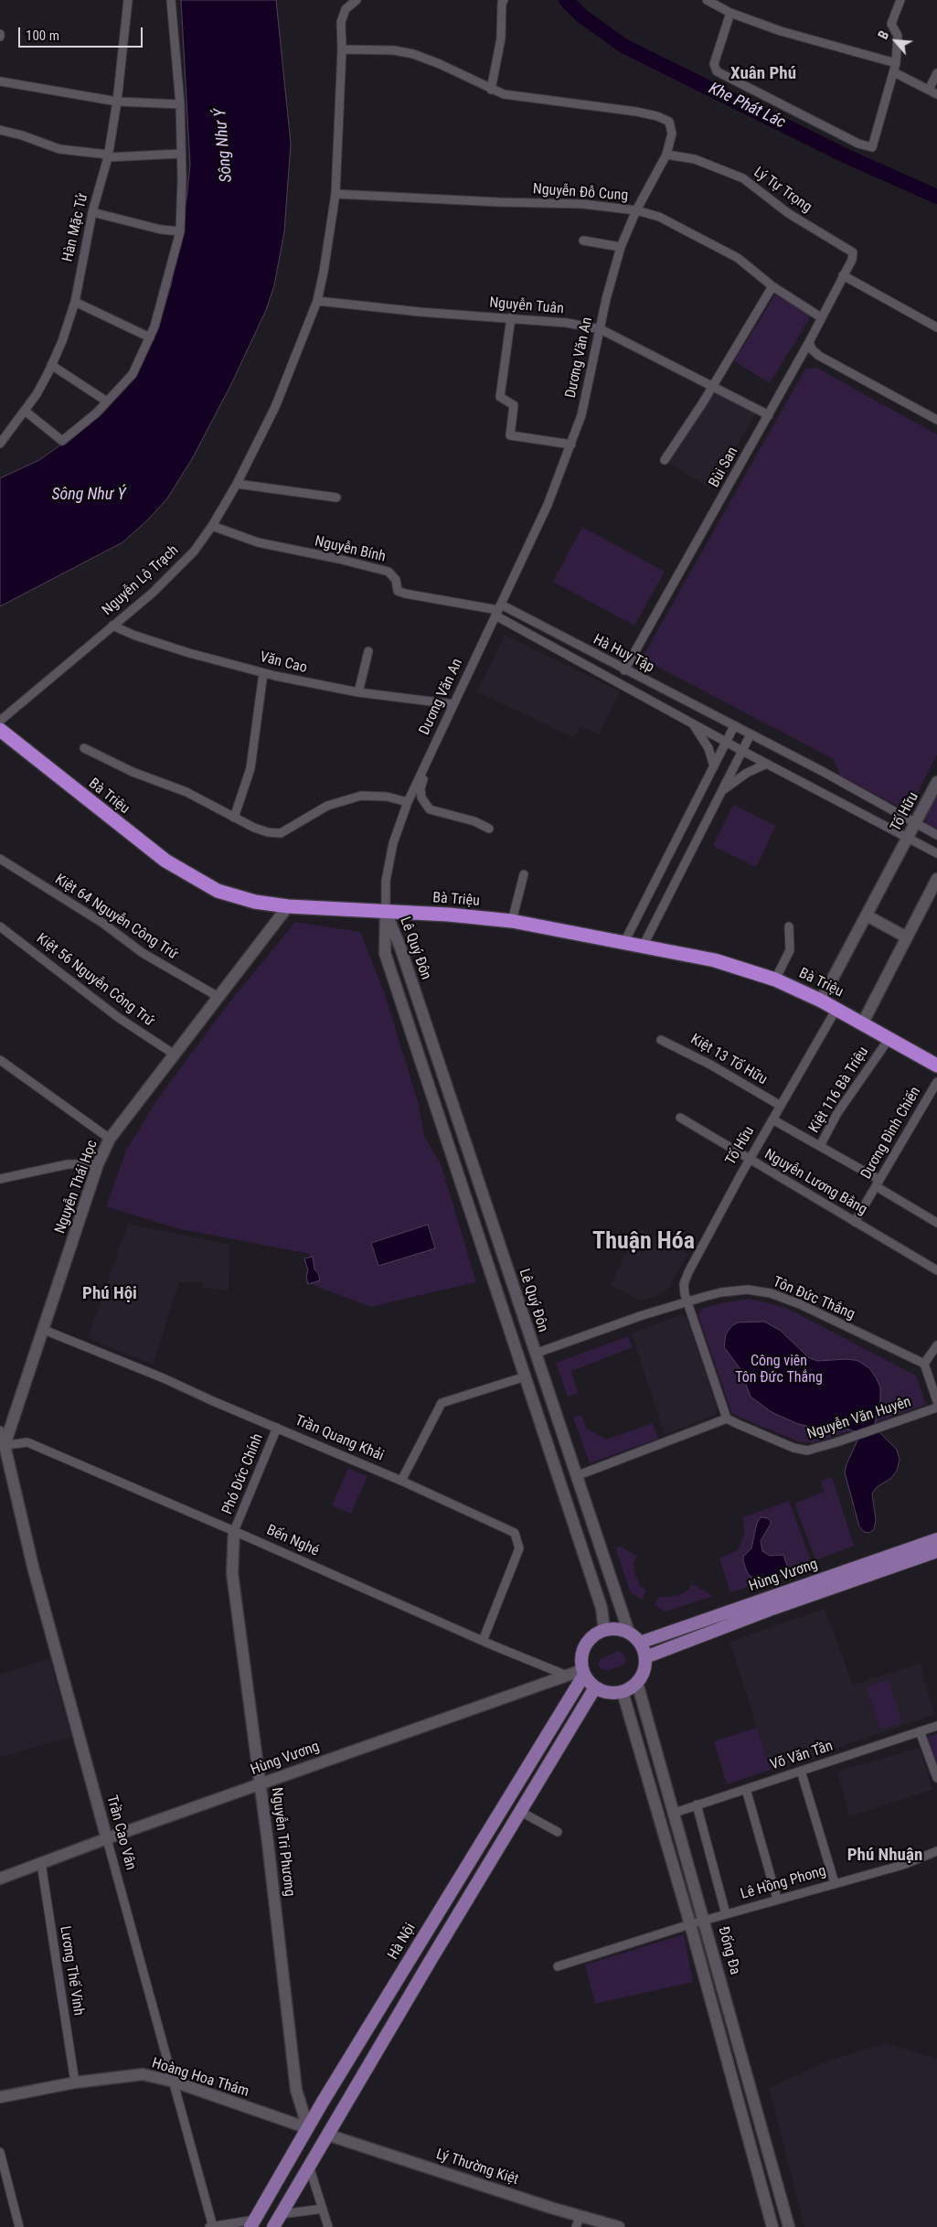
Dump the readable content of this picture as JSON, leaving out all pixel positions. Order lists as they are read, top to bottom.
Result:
{
  "streets": {
    "highway": ["Bà Triệu"],
    "main road": ["Hùng Vương", "Hà Nội"],
    "street": [
      "Lý Tự Trọng",
      "Nguyễn Đỗ Cung",
      "Hàn Mặc Tử",
      "Nguyễn Tuân",
      "Dương Văn An",
      "Bùi San",
      "Nguyễn Bính",
      "Nguyễn Lộ Trạch",
      "Hà Huy Tập",
      "Văn Cao",
      "Tố Hữu",
      "Kiệt 64 Nguyễn Công Trứ",
      "Lê Quý Đôn",
      "Kiệt 56 Nguyễn Công Trứ",
      "Kiệt 13 Tố Hữu",
      "Kiệt 116 Bà Triệu",
      "Dương Đình Chiến",
      "Nguyễn Lương Bằng",
      "Nguyễn Thái Học",
      "Tôn Đức Thắng",
      "Nguyễn Văn Huyên",
      "Trần Quang Khải",
      "Phó Đức Chính",
      "Bến Nghé",
      "Võ Văn Tần",
      "Trần Cao Vân",
      "Nguyễn Tri Phương",
      "Lê Hồng Phong",
      "Đống Đa",
      "Lương Thế Vinh",
      "Hoàng Hoa Thám",
      "Lý Thường Kiệt"
    ]
  },
  "crossings": [
    ["Lý Tự Trọng", "Dương Văn An"],
    ["Lý Tự Trọng", "Bùi San"],
    ["Nguyễn Đỗ Cung", "Dương Văn An"],
    ["Nguyễn Đỗ Cung", "Bùi San"],
    ["Nguyễn Đỗ Cung", "Nguyễn Lộ Trạch"],
    ["Nguyễn Tuân", "Dương Văn An"],
    ["Nguyễn Tuân", "Bùi San"],
    ["Nguyễn Tuân", "Nguyễn Lộ Trạch"],
    ["Dương Văn An", "Nguyễn Bính"],
    ["Dương Văn An", "Nguyễn Lộ Trạch"],
    ["Dương Văn An", "Hà Huy Tập"],
    ["Dương Văn An", "Văn Cao"],
    ["Dương Văn An", "Bà Triệu"],
    ["Dương Văn An", "Lê Quý Đôn"],
    ["Bùi San", "Hà Huy Tập"],
    ["Nguyễn Bính", "Nguyễn Lộ Trạch"],
    ["Nguyễn Bính", "Hà Huy Tập"],
    ["Nguyễn Lộ Trạch", "Văn Cao"],
    ["Hà Huy Tập", "Tố Hữu"],
    ["Bà Triệu", "Tố Hữu"],
    ["Bà Triệu", "Lê Quý Đôn"],
    ["Bà Triệu", "Kiệt 116 Bà Triệu"],
    ["Bà Triệu", "Nguyễn Thái Học"],
    ["Tố Hữu", "Kiệt 13 Tố Hữu"],
    ["Tố Hữu", "Nguyễn Lương Bằng"],
    ["Tố Hữu", "Tôn Đức Thắng"],
    ["Kiệt 64 Nguyễn Công Trứ", "Nguyễn Thái Học"],
    ["Lê Quý Đôn", "Tôn Đức Thắng"],
    ["Lê Quý Đôn", "Hùng Vương"],
    ["Lê Quý Đôn", "Hà Nội"],
    ["Lê Quý Đôn", "Đống Đa"],
    ["Kiệt 56 Nguyễn Công Trứ", "Nguyễn Thái Học"],
    ["Kiệt 116 Bà Triệu", "Dương Đình Chiến"],
    ["Dương Đình Chiến", "Nguyễn Lương Bằng"],
    ["Nguyễn Thái Học", "Trần Quang Khải"],
    ["Nguyễn Thái Học", "Bến Nghé"],
    ["Nguyễn Thái Học", "Trần Cao Vân"],
    ["Trần Quang Khải", "Phó Đức Chính"],
    ["Trần Quang Khải", "Bến Nghé"],
    ["Phó Đức Chính", "Bến Nghé"],
    ["Phó Đức Chính", "Nguyễn Tri Phương"],
    ["Bến Nghé", "Hùng Vương"],
    ["Bến Nghé", "Trần Cao Vân"],
    ["Bến Nghé", "Nguyễn Tri Phương"],
    ["Hùng Vương", "Trần Cao Vân"],
    ["Hùng Vương", "Nguyễn Tri Phương"],
    ["Hùng Vương", "Hà Nội"],
    ["Hùng Vương", "Đống Đa"],
    ["Hùng Vương", "Lương Thế Vinh"],
    ["Võ Văn Tần", "Đống Đa"],
    ["Trần Cao Vân", "Hoàng Hoa Thám"],
    ["Nguyễn Tri Phương", "Hà Nội"],
    ["Nguyễn Tri Phương", "Hoàng Hoa Thám"],
    ["Lê Hồng Phong", "Đống Đa"],
    ["Hà Nội", "Đống Đa"],
    ["Hà Nội", "Hoàng Hoa Thám"],
    ["Lương Thế Vinh", "Hoàng Hoa Thám"]
  ],
  "districts": [
    "Xuân Phú",
    "Thuận Hóa",
    "Phú Hội",
    "Phú Nhuận"
  ],
  "water": ["Khe Phát Lác", "Sông Như Ý"],
  "parks": ["Công viên Tôn Đức Thắng"],
  "scale_bar": "100 m",
  "north": "top left"
}
